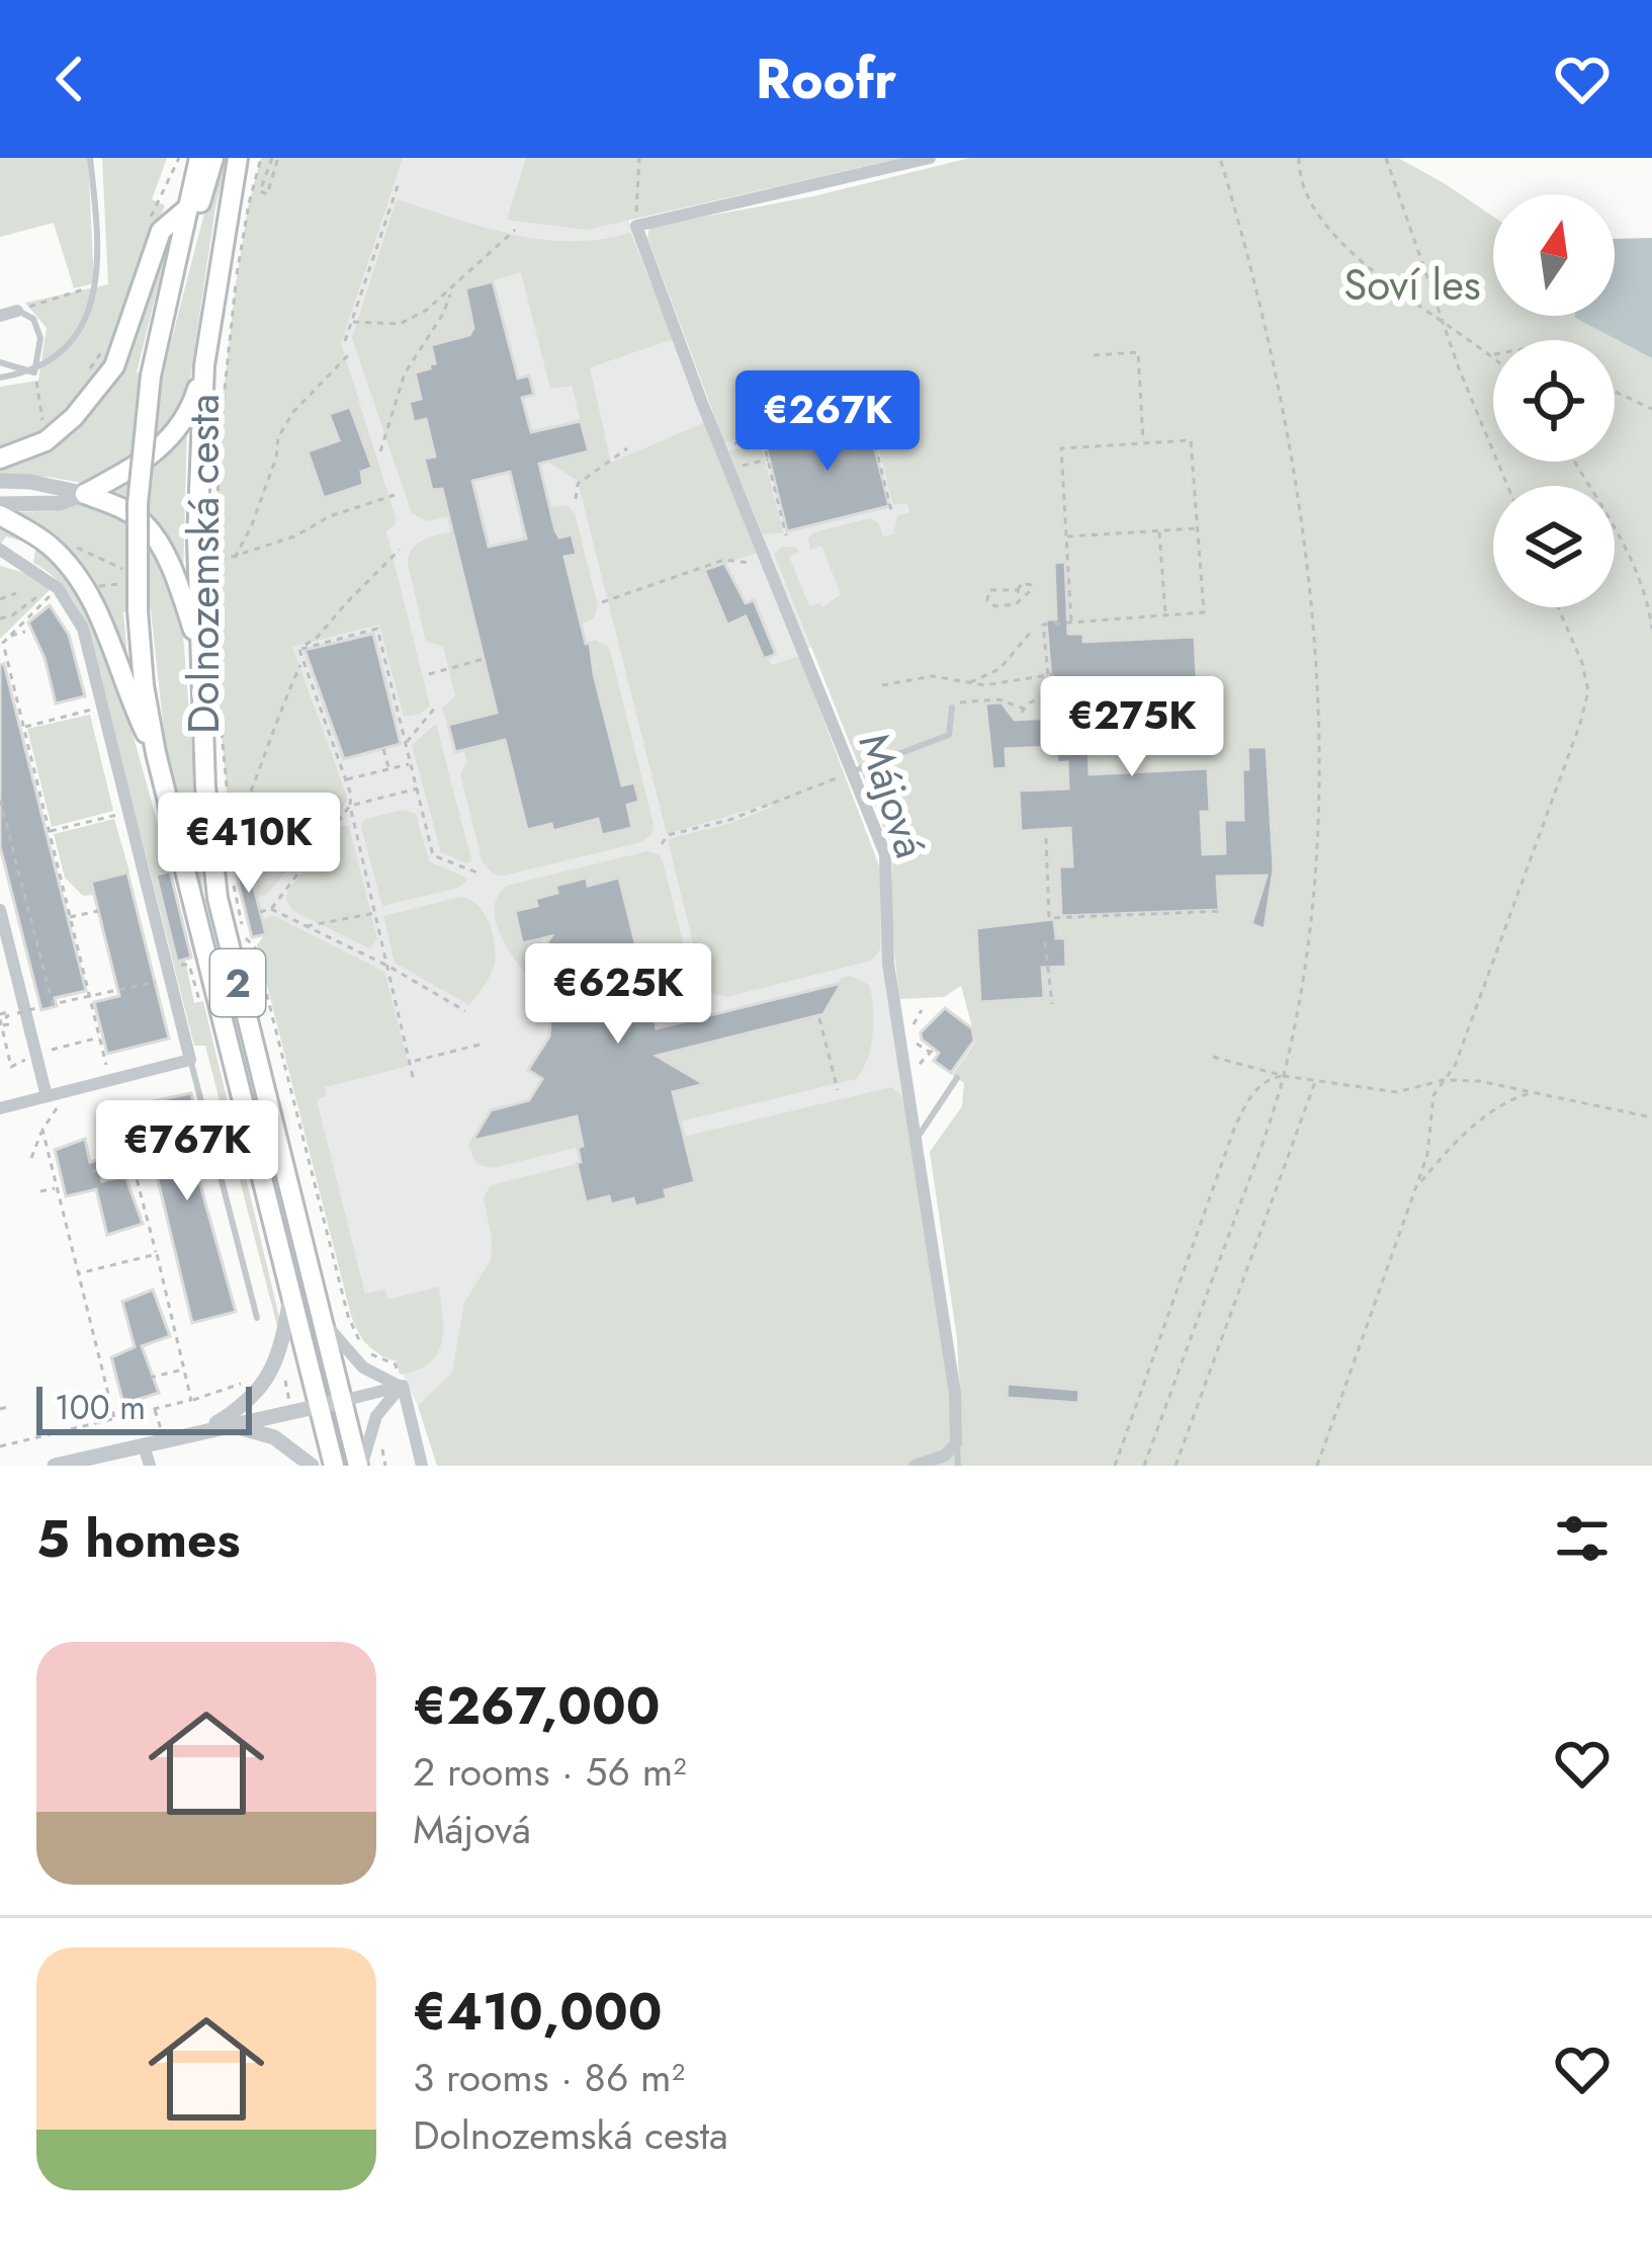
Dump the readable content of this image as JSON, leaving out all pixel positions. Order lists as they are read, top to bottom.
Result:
{
  "streets": {
    "main road": ["Dolnozemská cesta", "2"],
    "street": ["Májová"]
  },
  "crossings": [
    ["Dolnozemská cesta", "2"]
  ],
  "parks": ["Soví les"],
  "scale_bar": "100 m",
  "north": "top",
  "page": {
    "header": "Roofr",
    "price": [
      "€267K",
      "€275K",
      "€410K",
      "€625K",
      "€767K"
    ],
    "scale": "100 m",
    "heading": "5 homes",
    "list": [
      {
        "name": "€267,000",
        "note": "2 rooms · 56 m² · Májová"
      },
      {
        "name": "€410,000",
        "note": "3 rooms · 86 m² · Dolnozemská cesta"
      }
    ]
  }
}
